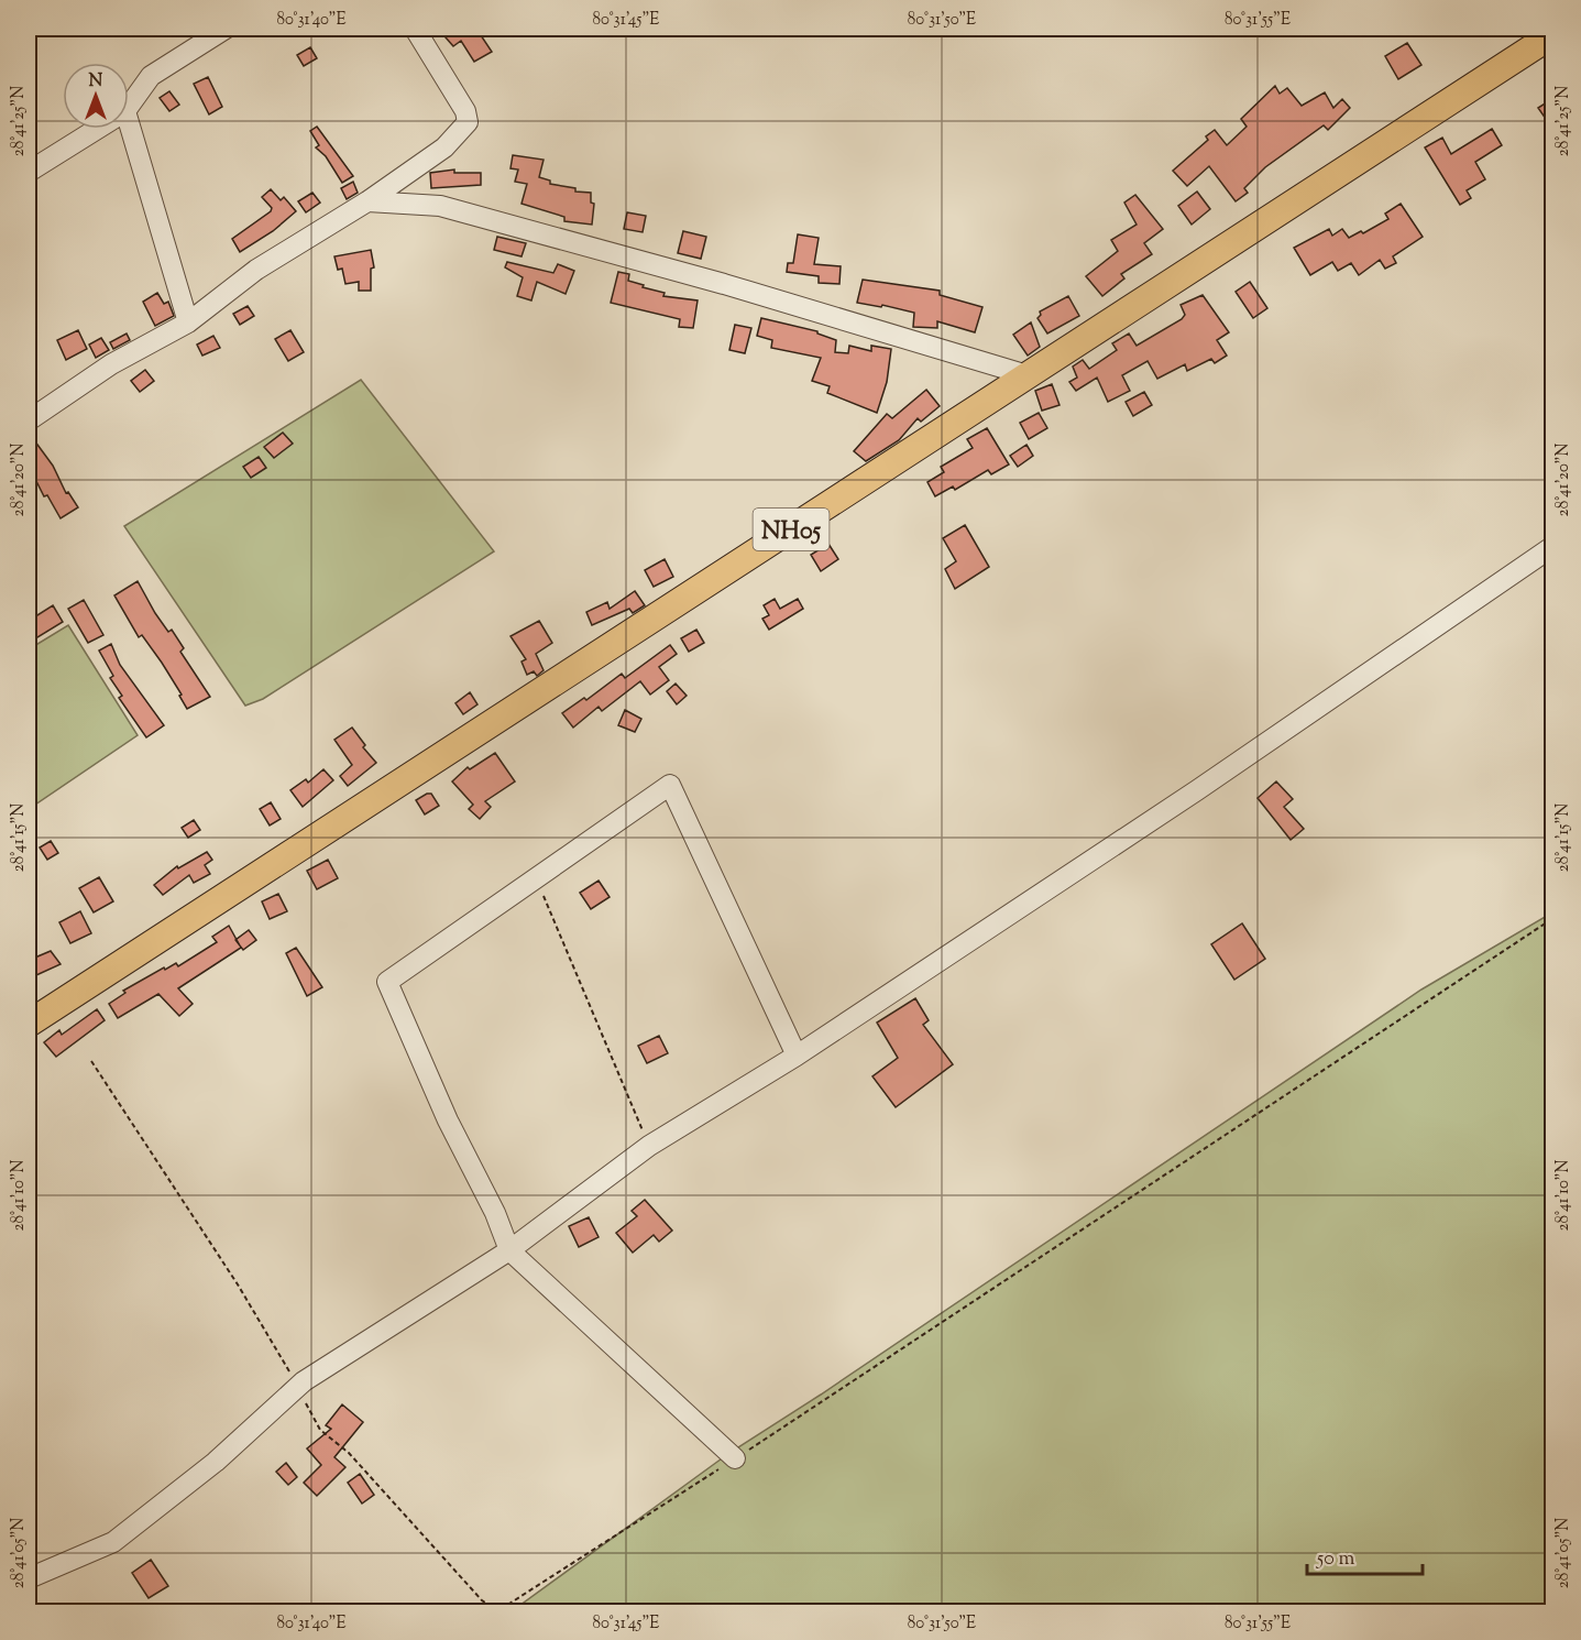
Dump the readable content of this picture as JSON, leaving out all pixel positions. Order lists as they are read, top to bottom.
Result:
{
  "streets": {
    "main road": ["NH05"]
  },
  "scale_bar": "50 m",
  "north": "top",
  "coordinates": [
    "80°31'40\"E",
    "80°31'45\"E",
    "80°31'50\"E",
    "80°31'55\"E",
    "28°41'25\"N",
    "28°41'20\"N",
    "28°41'15\"N",
    "28°41'10\"N",
    "28°41'05\"N"
  ]
}
